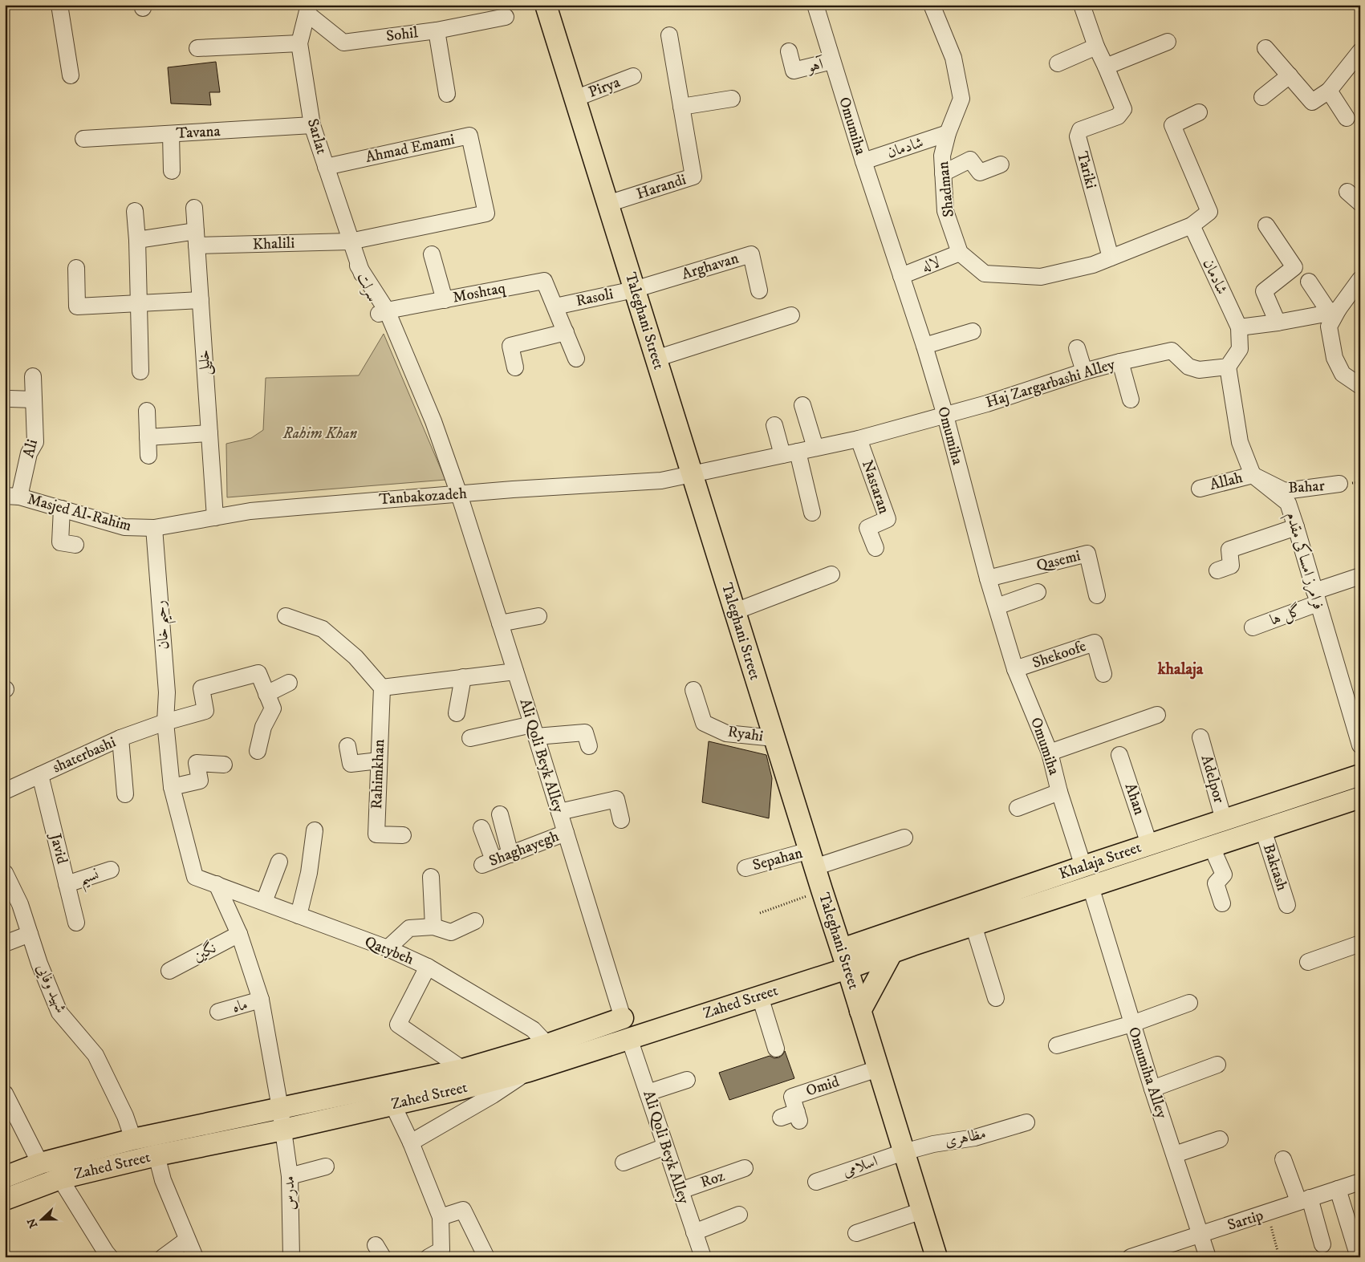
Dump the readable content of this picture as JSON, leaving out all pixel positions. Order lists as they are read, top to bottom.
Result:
{
  "streets": {
    "main road": ["Taleghani Street", "Khalaja Street", "Zahed Street"],
    "street": [
      "Sohil",
      "آهو",
      "Pirya",
      "Omumiha",
      "Tavana",
      "Sarlat",
      "شادمان",
      "Ahmad Emami",
      "Tariki",
      "Harandi",
      "Shadman",
      "Khalili",
      "لاله",
      "Arghavan",
      "سرلت",
      "Moshtaq",
      "Rasoli",
      "خلیلی",
      "Haj Zargarbashi Alley",
      "Ali",
      "Allah",
      "Nastaran",
      "Bahar",
      "Tanbakozadeh",
      "Masjed Al-Rahim",
      "Qasemi",
      "فرامرز امساکی مقدم",
      "گل ها",
      "رحیم خان",
      "Shekoofe",
      "Ryahi",
      "shaterbashi",
      "Ali Qoli Beyk Alley",
      "Rahimkhan",
      "Adelpor",
      "Ahan",
      "Javid",
      "Shaghayegh",
      "Sepahan",
      "Baktash",
      "نسیم",
      "Qatybeh",
      "نگین",
      "شهید وفایی",
      "ماه",
      "Omumiha Alley",
      "Omid",
      "مظاهری",
      "اسلامی",
      "Roz",
      "مدرس",
      "Sartip"
    ]
  },
  "crossings": [
    ["Sohil", "Sarlat"],
    ["آهو", "Omumiha"],
    ["Pirya", "Taleghani Street"],
    ["Omumiha", "شادمان"],
    ["Omumiha", "لاله"],
    ["Omumiha", "Haj Zargarbashi Alley"],
    ["Omumiha", "Qasemi"],
    ["Omumiha", "Shekoofe"],
    ["Omumiha", "Khalaja Street"],
    ["Tavana", "Sarlat"],
    ["Sarlat", "Ahmad Emami"],
    ["Sarlat", "Khalili"],
    ["Sarlat", "سرلت"],
    ["شادمان", "Shadman"],
    ["Ahmad Emami", "Khalili"],
    ["Harandi", "Taleghani Street"],
    ["Shadman", "لاله"],
    ["Khalili", "خلیلی"],
    ["Arghavan", "Rasoli"],
    ["Arghavan", "Taleghani Street"],
    ["سرلت", "Moshtaq"],
    ["سرلت", "Tanbakozadeh"],
    ["سرلت", "Ali Qoli Beyk Alley"],
    ["Moshtaq", "Rasoli"],
    ["Rasoli", "Taleghani Street"],
    ["Taleghani Street", "Haj Zargarbashi Alley"],
    ["Taleghani Street", "Tanbakozadeh"],
    ["Taleghani Street", "Ryahi"],
    ["Taleghani Street", "Sepahan"],
    ["Taleghani Street", "Khalaja Street"],
    ["Taleghani Street", "Zahed Street"],
    ["Taleghani Street", "Omid"],
    ["Taleghani Street", "مظاهری"],
    ["Taleghani Street", "اسلامی"],
    ["خلیلی", "Tanbakozadeh"],
    ["Haj Zargarbashi Alley", "Nastaran"],
    ["Haj Zargarbashi Alley", "Tanbakozadeh"],
    ["Ali", "Masjed Al-Rahim"],
    ["Allah", "Bahar"],
    ["Allah", "فرامرز امساکی مقدم"],
    ["Bahar", "فرامرز امساکی مقدم"],
    ["Tanbakozadeh", "Masjed Al-Rahim"],
    ["Tanbakozadeh", "رحیم خان"],
    ["Tanbakozadeh", "Ali Qoli Beyk Alley"],
    ["Masjed Al-Rahim", "رحیم خان"],
    ["فرامرز امساکی مقدم", "گل ها"],
    ["رحیم خان", "shaterbashi"],
    ["رحیم خان", "Qatybeh"],
    ["shaterbashi", "Javid"],
    ["shaterbashi", "Qatybeh"],
    ["Ali Qoli Beyk Alley", "Shaghayegh"],
    ["Ali Qoli Beyk Alley", "Zahed Street"],
    ["Ali Qoli Beyk Alley", "Roz"],
    ["Adelpor", "Khalaja Street"],
    ["Ahan", "Khalaja Street"],
    ["Javid", "نسیم"],
    ["Khalaja Street", "Baktash"],
    ["Khalaja Street", "Zahed Street"],
    ["Khalaja Street", "Omumiha Alley"],
    ["Qatybeh", "Zahed Street"],
    ["شهید وفایی", "Zahed Street"],
    ["Zahed Street", "مدرس"],
    ["Omumiha Alley", "Sartip"],
    ["مظاهری", "اسلامی"]
  ],
  "districts": ["khalaja"],
  "parks": ["Rahim Khan"],
  "north": "left"
}
